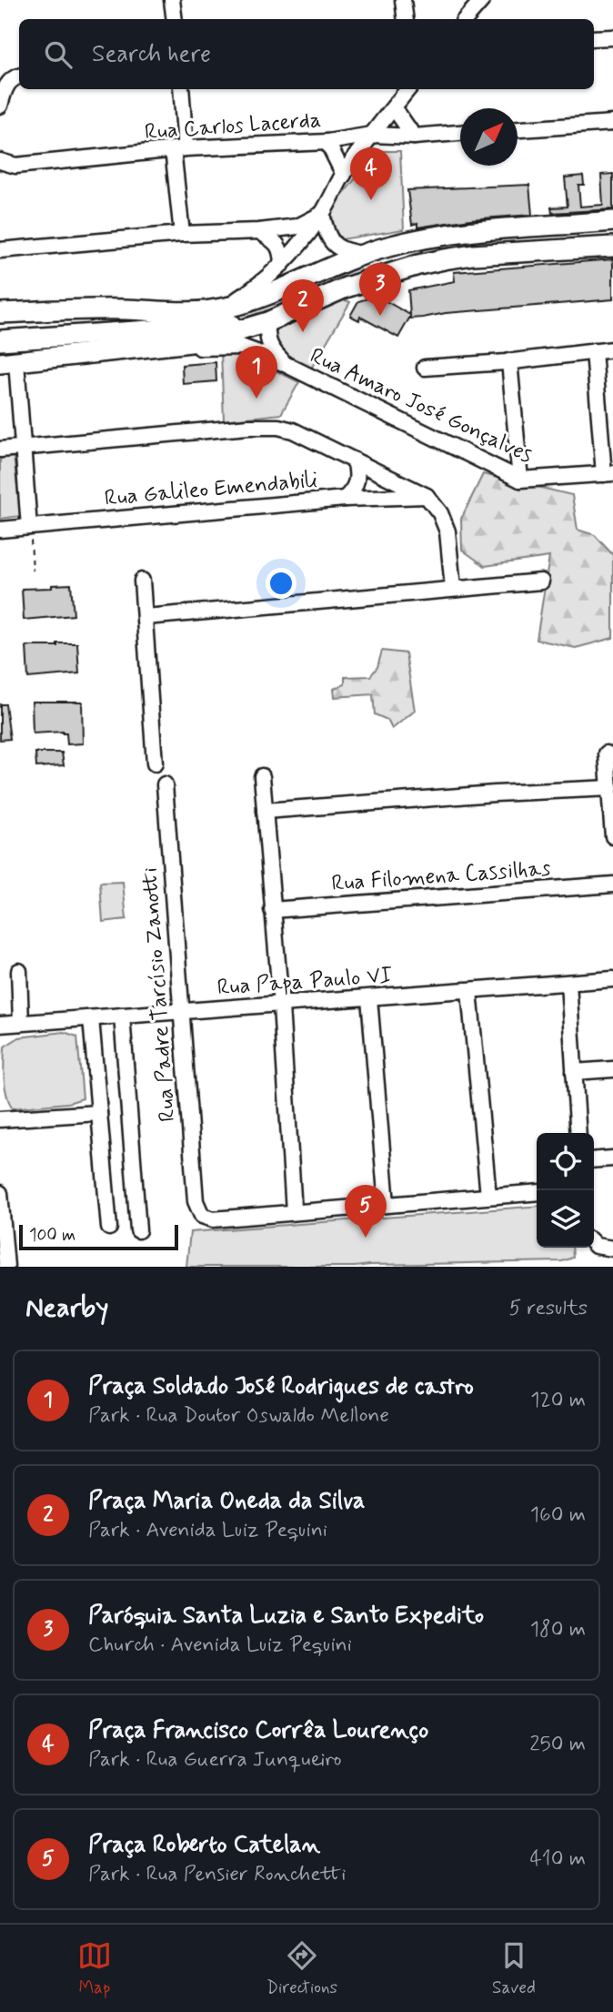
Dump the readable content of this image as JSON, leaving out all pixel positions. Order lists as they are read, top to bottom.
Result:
{
  "streets": {
    "street": [
      "Rua Carlos Lacerda",
      "Rua Amaro José Gonçalves",
      "Rua Galileo Emendabili",
      "Rua Filomena Cassilhas",
      "Rua Papa Paulo VI",
      "Rua Padre Tarcísio Zanotti"
    ]
  },
  "crossings": [
    ["Rua Papa Paulo VI", "Rua Padre Tarcísio Zanotti"]
  ],
  "scale_bar": "100 m",
  "north": "top right",
  "page": {
    "search": "Search here",
    "pins": [
      "4",
      "3",
      "2",
      "1",
      "5"
    ],
    "scale": "100 m",
    "heading": ["Nearby", "5 results"],
    "list": [
      {
        "mark": "1",
        "name": "Praça Soldado José Rodrigues de castro",
        "note": "Park · Rua Doutor Oswaldo Mellone",
        "value": "120 m"
      },
      {
        "mark": "2",
        "name": "Praça Maria Oneda da Silva",
        "note": "Park · Avenida Luiz Pequini",
        "value": "160 m"
      },
      {
        "mark": "3",
        "name": "Paróquia Santa Luzia e Santo Expedito",
        "note": "Church · Avenida Luiz Pequini",
        "value": "180 m"
      },
      {
        "mark": "4",
        "name": "Praça Francisco Corrêa Lourenço",
        "note": "Park · Rua Guerra Junqueiro",
        "value": "250 m"
      },
      {
        "mark": "5",
        "name": "Praça Roberto Catelan",
        "note": "Park · Rua Pensier Ronchetti",
        "value": "410 m"
      }
    ],
    "nav": ["Map", "Directions", "Saved"]
  }
}
